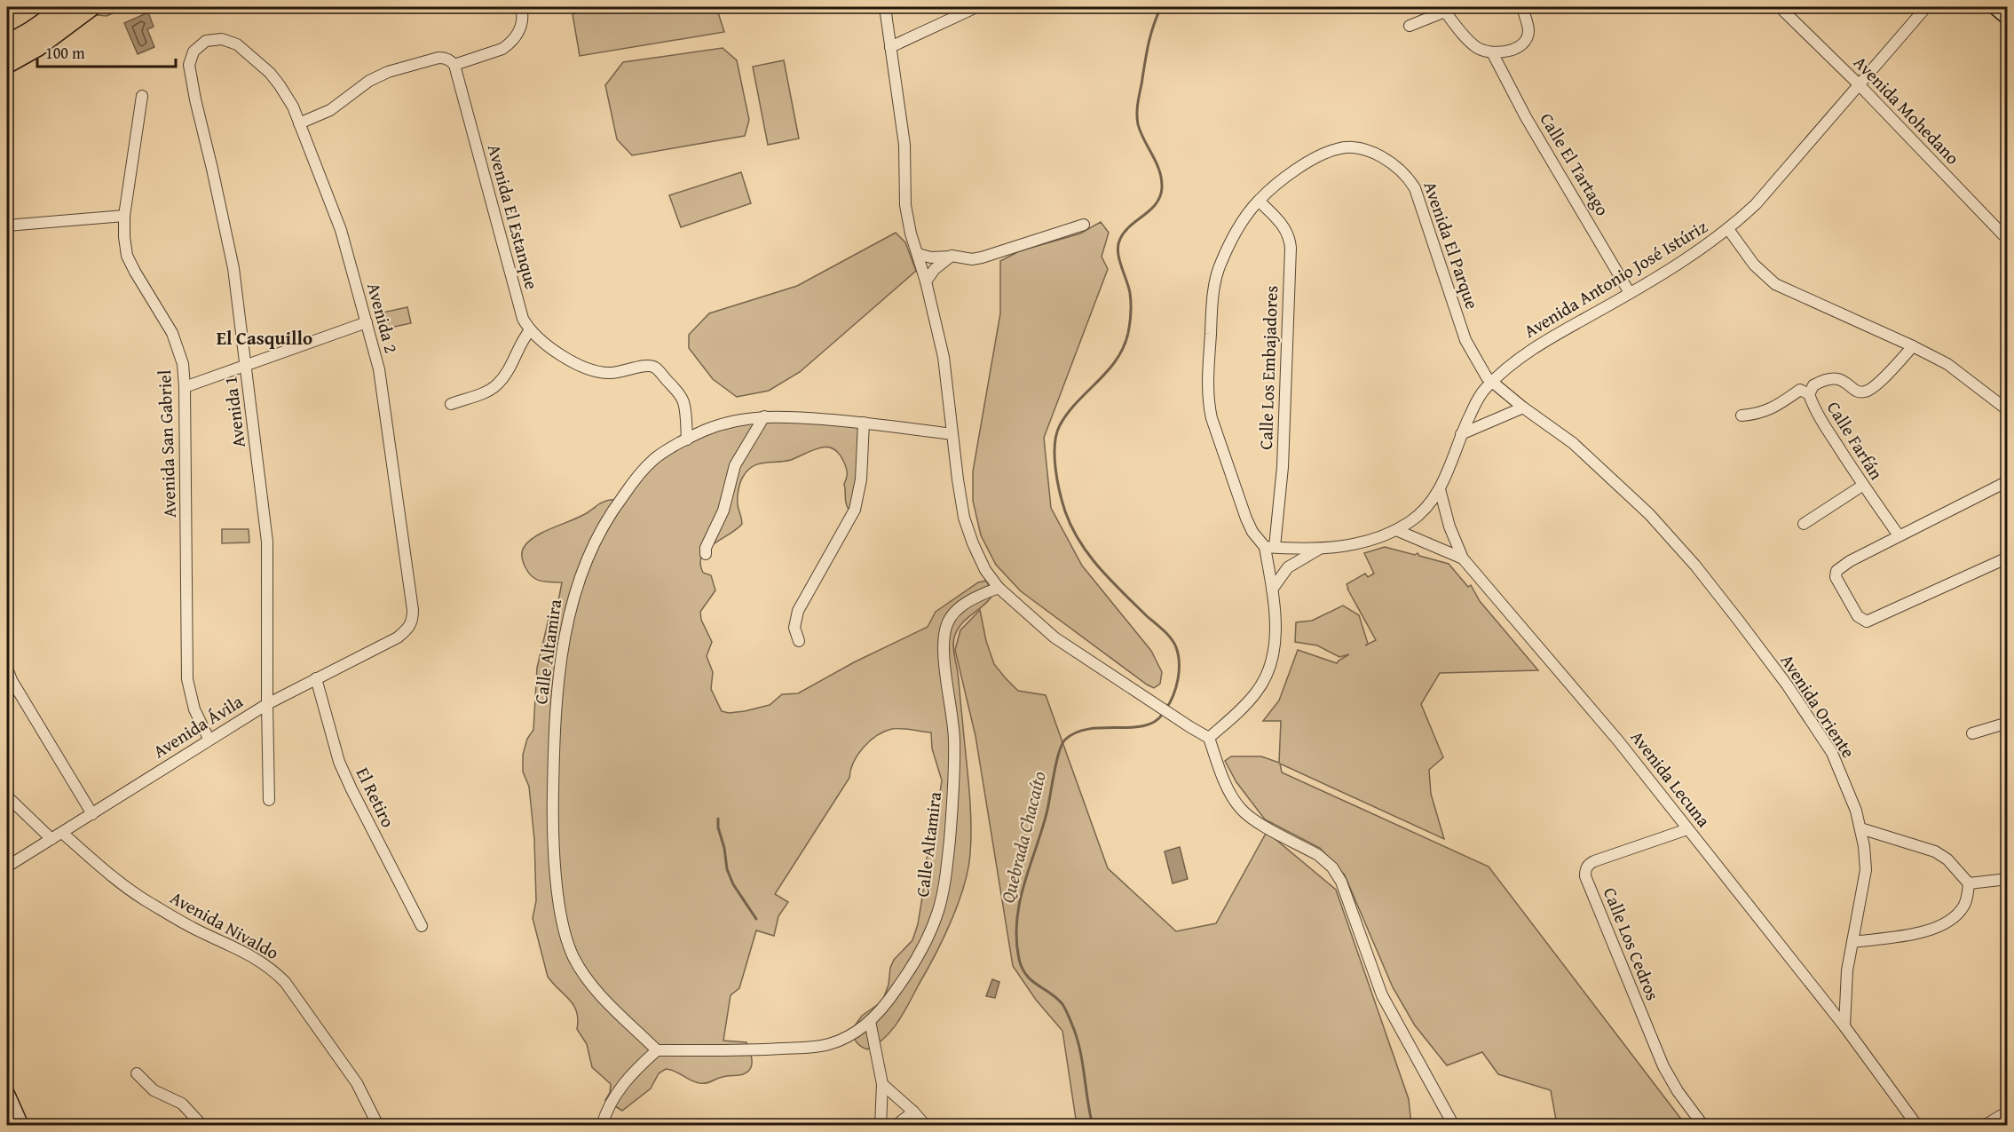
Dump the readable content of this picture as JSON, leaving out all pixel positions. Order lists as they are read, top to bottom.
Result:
{
  "streets": {
    "street": [
      "Avenida Mohedano",
      "Calle El Tartago",
      "Avenida El Estanque",
      "Avenida El Parque",
      "Avenida Antonio José Istúriz",
      "Avenida 2",
      "Calle Los Embajadores",
      "Avenida 1",
      "Calle Farfán",
      "Avenida San Gabriel",
      "Calle Altamira",
      "Avenida Oriente",
      "Avenida Ávila",
      "Avenida Lecuna",
      "El Retiro",
      "Avenida Nivaldo",
      "Calle Los Cedros"
    ]
  },
  "crossings": [
    ["Avenida Mohedano", "Avenida Antonio José Istúriz"],
    ["Calle El Tartago", "Avenida Antonio José Istúriz"],
    ["Avenida El Estanque", "Calle Altamira"],
    ["Avenida El Parque", "Avenida Antonio José Istúriz"],
    ["Avenida El Parque", "Calle Los Embajadores"],
    ["Avenida El Parque", "Avenida Oriente"],
    ["Avenida Antonio José Istúriz", "Calle Los Embajadores"],
    ["Avenida Antonio José Istúriz", "Avenida Oriente"],
    ["Avenida Antonio José Istúriz", "Avenida Lecuna"],
    ["Avenida 2", "Avenida 1"],
    ["Avenida 2", "Avenida Ávila"],
    ["Avenida 1", "Avenida Ávila"],
    ["Avenida San Gabriel", "Avenida Ávila"],
    ["Avenida Oriente", "Avenida Lecuna"],
    ["Avenida Ávila", "El Retiro"],
    ["Avenida Ávila", "Avenida Nivaldo"],
    ["Avenida Lecuna", "Calle Los Cedros"]
  ],
  "districts": ["El Casquillo"],
  "water": ["Quebrada Chacaíto"],
  "scale_bar": "100 m"
}
